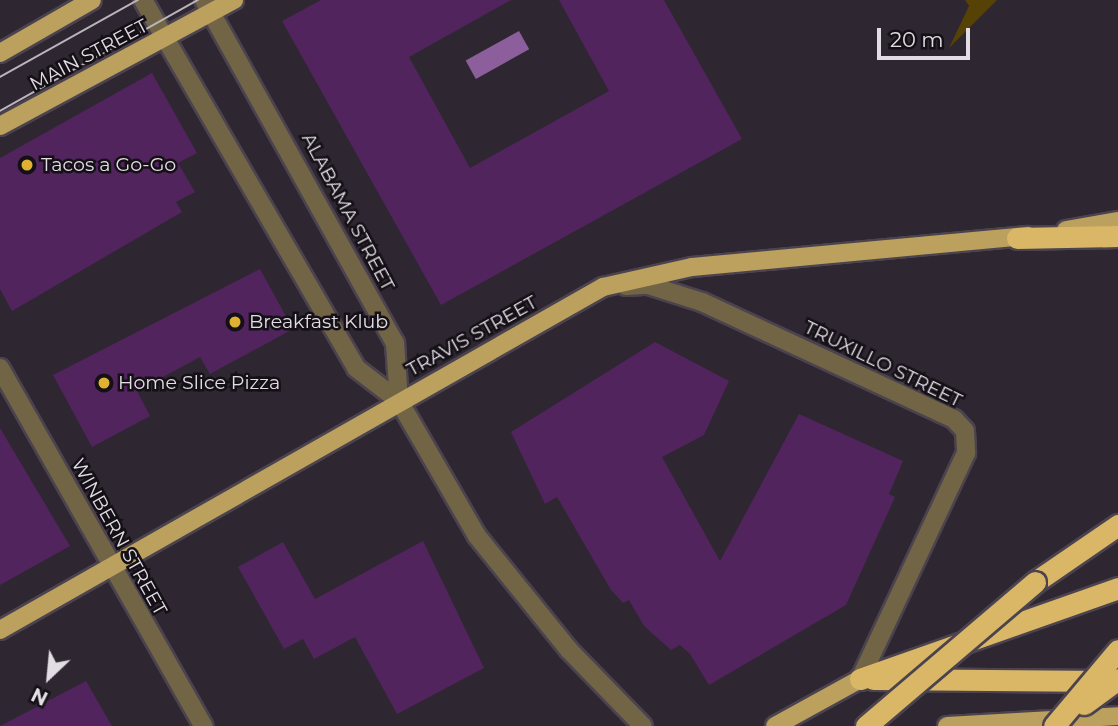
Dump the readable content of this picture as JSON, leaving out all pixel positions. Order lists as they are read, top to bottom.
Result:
{
  "streets": {
    "main road": ["MAIN STREET", "TRAVIS STREET"],
    "street": ["ALABAMA STREET", "TRUXILLO STREET", "WINBERN STREET"]
  },
  "crossings": [
    ["MAIN STREET", "ALABAMA STREET"],
    ["ALABAMA STREET", "TRAVIS STREET"],
    ["TRAVIS STREET", "TRUXILLO STREET"],
    ["TRAVIS STREET", "WINBERN STREET"]
  ],
  "places": ["Tacos a Go-Go", "Breakfast Klub", "Home Slice Pizza"],
  "scale_bar": "20 m",
  "north": "bottom left"
}
